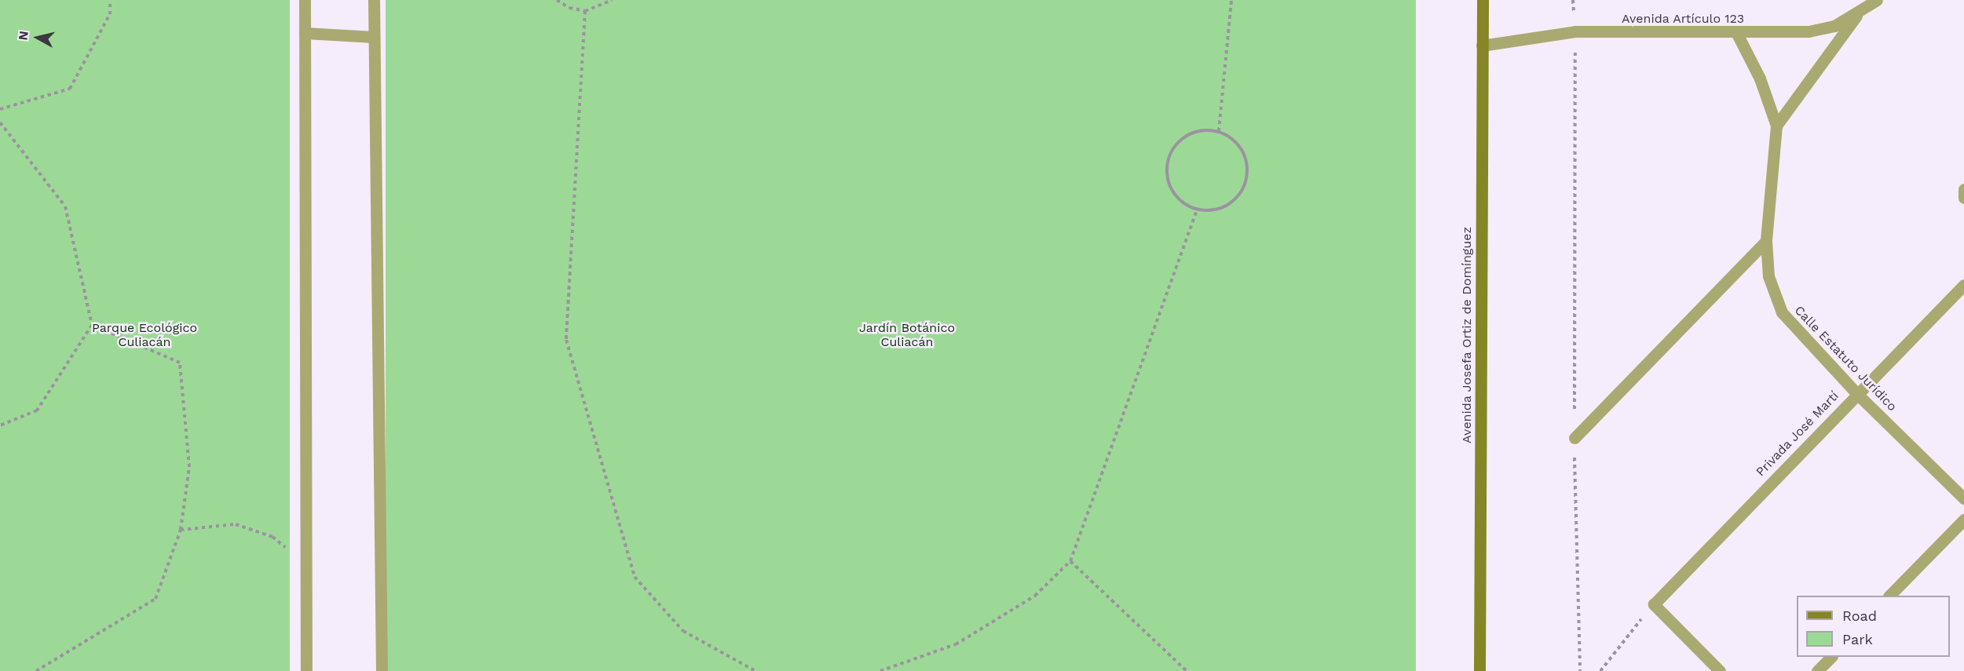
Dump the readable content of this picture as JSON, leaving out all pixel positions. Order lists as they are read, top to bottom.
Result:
{
  "streets": {
    "main road": ["Avenida Josefa Ortiz de Domínguez"],
    "street": ["Avenida Artículo 123", "Calle Estatuto Jurídico", "Privada José Martí"]
  },
  "crossings": [
    ["Avenida Artículo 123", "Avenida Josefa Ortiz de Domínguez"],
    ["Calle Estatuto Jurídico", "Privada José Martí"]
  ],
  "parks": ["Parque Ecológico Culiacán", "Jardín Botánico Culiacán"],
  "legend": ["Road", "Park"],
  "north": "left"
}
